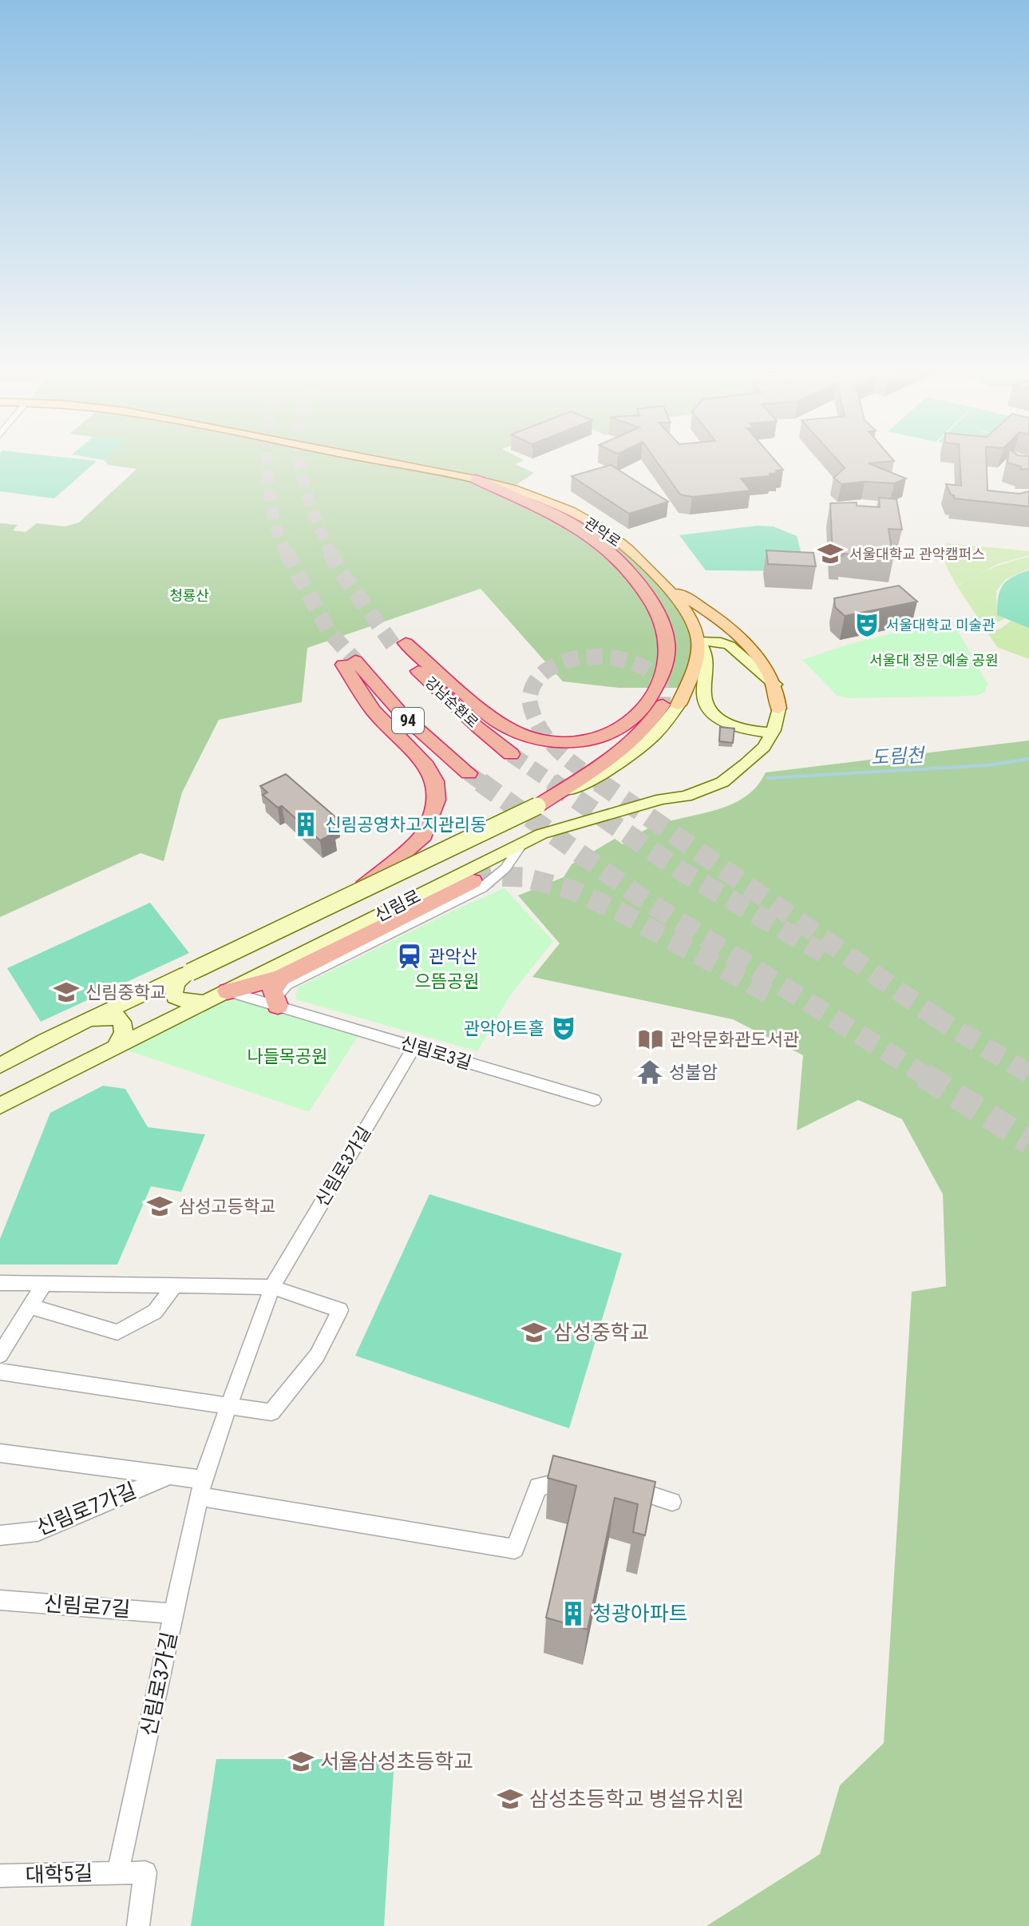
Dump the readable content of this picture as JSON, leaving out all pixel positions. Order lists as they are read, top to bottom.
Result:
{
  "streets": {
    "highway": ["강남순환로", "94"],
    "main road": ["관악로", "신림로"],
    "street": [
      "신림로3길",
      "신림로3가길",
      "신림로7가길",
      "신림로7길",
      "대학5길"
    ]
  },
  "crossings": [
    ["관악로", "강남순환로"],
    ["관악로", "신림로"],
    ["94", "신림로"],
    ["신림로", "신림로3길"],
    ["신림로3길", "신림로3가길"],
    ["신림로3가길", "신림로7길"],
    ["신림로3가길", "대학5길"]
  ],
  "water": ["도림천"],
  "parks": [
    "청룡산",
    "서울대 정문 예술 공원",
    "으뜸공원",
    "나들목공원"
  ],
  "places": {
    "school or university": [
      "서울대학교 관악캠퍼스",
      "신림중학교",
      "삼성고등학교",
      "삼성중학교",
      "서울삼성초등학교",
      "삼성초등학교 병설유치원"
    ],
    "theatre": ["서울대학교 미술관", "관악아트홀"],
    "building": ["신림공영차고지관리동", "청광아파트"],
    "station": ["관악산"],
    "library": ["관악문화관도서관"],
    "temple": ["성불암"]
  }
}
